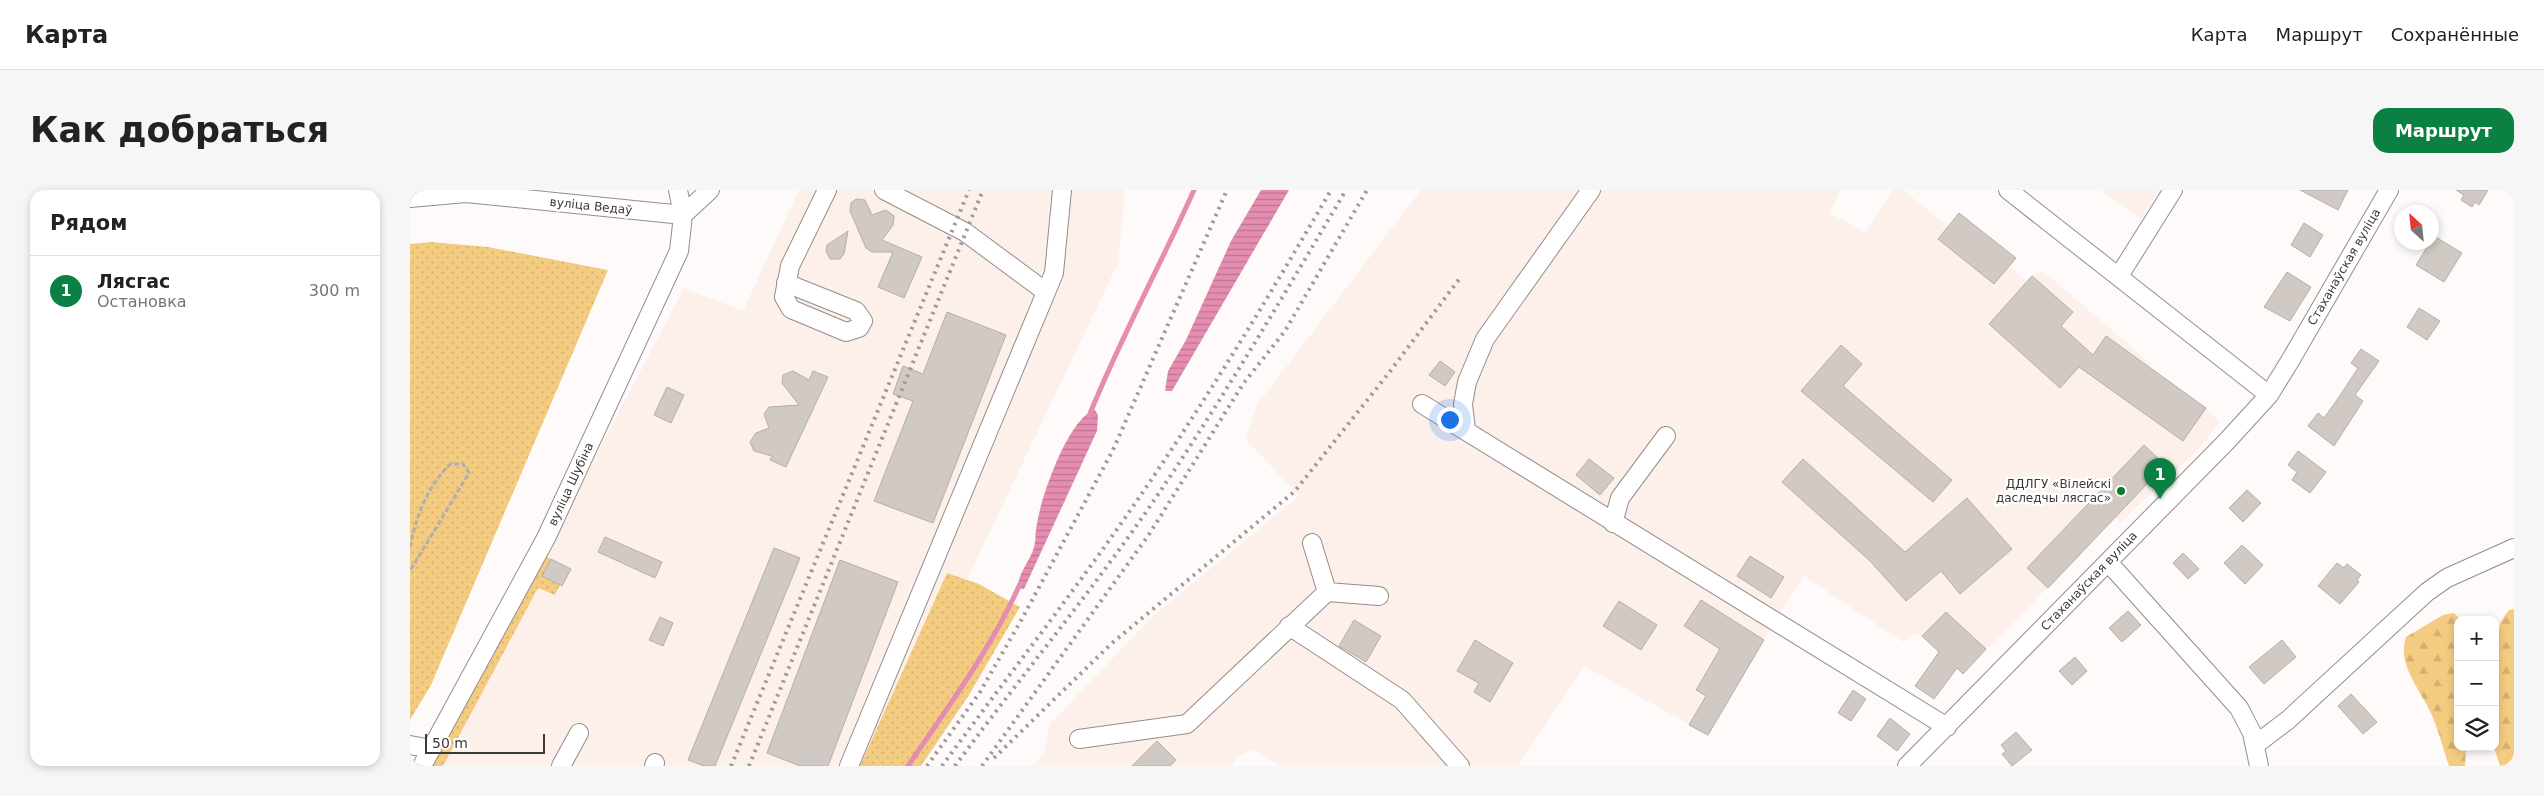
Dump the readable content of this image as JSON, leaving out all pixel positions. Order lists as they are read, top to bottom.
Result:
{
  "streets": {
    "street": ["вуліца Ведаў", "Стаханаўская вуліца", "вуліца Шубіна"]
  },
  "crossings": [
    ["вуліца Ведаў", "вуліца Шубіна"]
  ],
  "places": ["ДДЛГУ «Вілейскі даследчы лясгас»"],
  "scale_bar": "50 m",
  "north": "top left",
  "page": {
    "header": "Карта",
    "nav": ["Карта", "Маршрут", "Сохранённые"],
    "buttons": "Маршрут",
    "title": "Как добраться",
    "heading": "Рядом",
    "list": [
      {
        "mark": "1",
        "name": "Лясгас",
        "note": "Остановка",
        "value": "300 m"
      }
    ],
    "pins": "1",
    "map_buttons": ["+", "−"],
    "scale": "50 m"
  }
}
